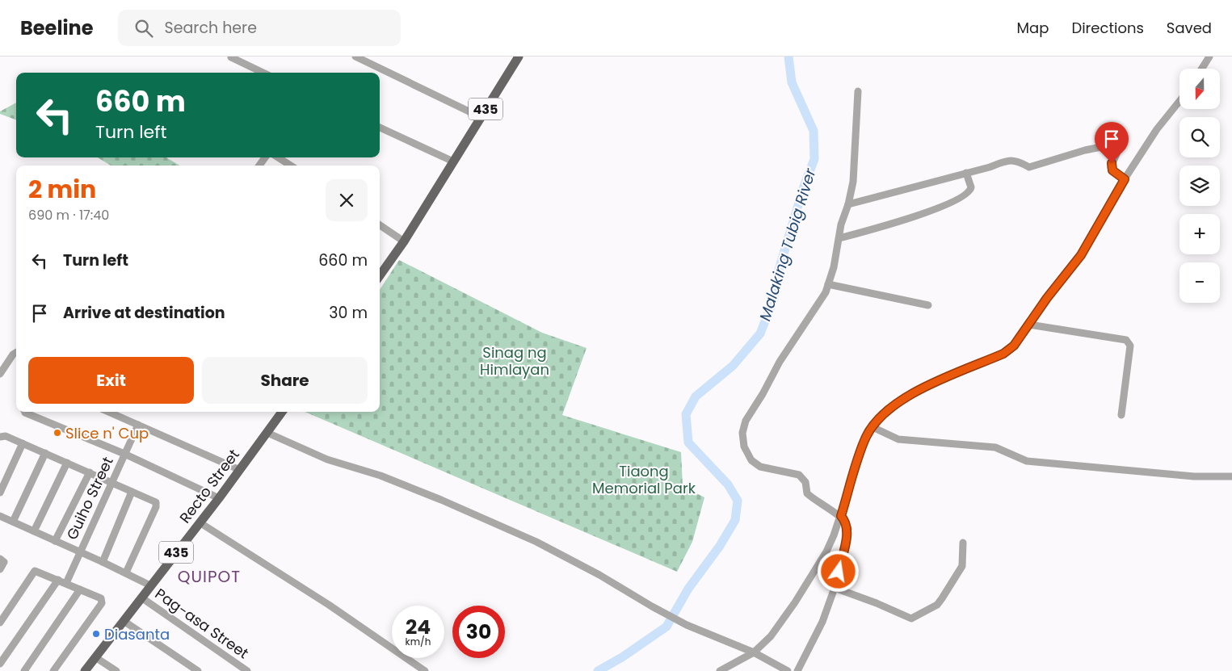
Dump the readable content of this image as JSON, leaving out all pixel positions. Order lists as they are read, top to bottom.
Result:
{
  "streets": {
    "main road": ["435", "Recto Street"],
    "street": ["Guiho Street", "Pag-asa Street"]
  },
  "crossings": [
    ["435", "Recto Street"],
    ["Recto Street", "Pag-asa Street"]
  ],
  "districts": ["QUIPOT"],
  "water": ["Malaking Tubig River"],
  "parks": ["Sinag ng Himlayan", "Tiaong Memorial Park"],
  "places": ["Slice n' Cup", "Diasanta"],
  "north": "bottom",
  "page": {
    "header": "Beeline",
    "search": "Search here",
    "nav": ["Map", "Directions", "Saved"],
    "map_buttons": ["+", "−"],
    "turn": ["660 m", "Turn left"],
    "heading": ["2 min", "690 m · 17:40"],
    "list": [
      {
        "name": "Turn left",
        "value": "660 m"
      },
      {
        "name": "Arrive at destination",
        "value": "30 m"
      }
    ],
    "buttons": ["Exit", "Share"],
    "speed": "24 km/h",
    "limit": "30"
  }
}
